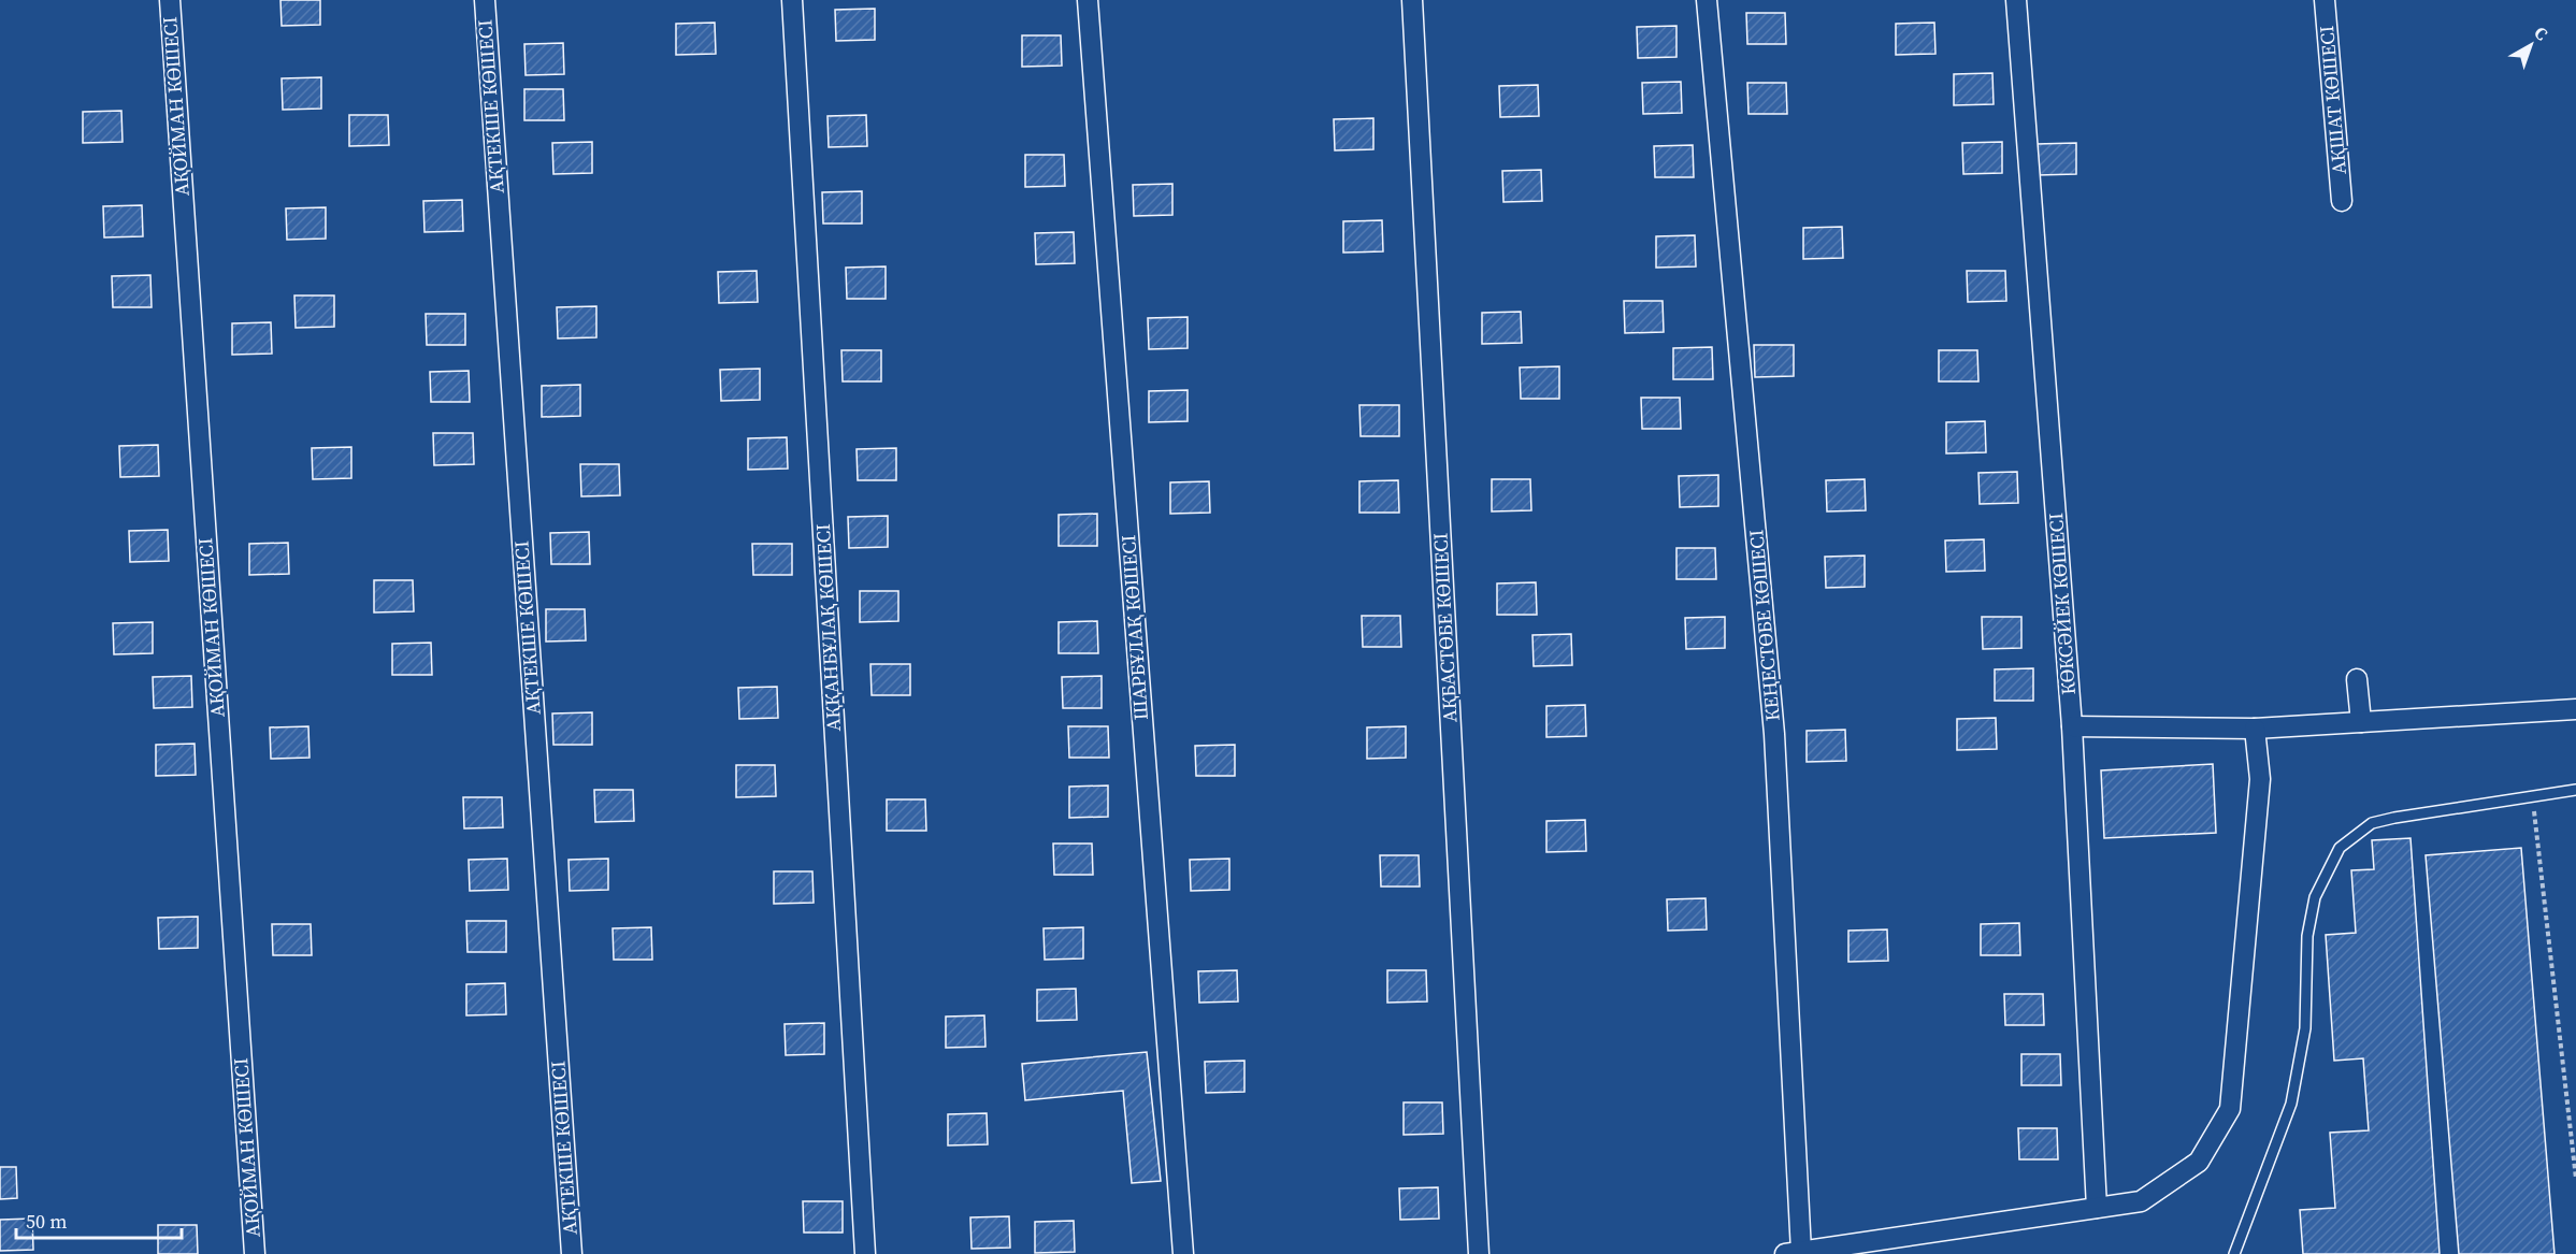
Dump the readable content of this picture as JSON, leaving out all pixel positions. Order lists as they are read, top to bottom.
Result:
{
  "streets": {
    "street": [
      "АҚШАТ КӨШЕСІ",
      "АҚОЙМАН КӨШЕСІ",
      "АҚТЕКШЕ КӨШЕСІ",
      "КӨКСӘЙЕК КӨШЕСІ",
      "КЕҢЕСТӨБЕ КӨШЕСІ",
      "АҚҚАНБҰЛАҚ КӨШЕСІ",
      "ШАРБҰЛАҚ КӨШЕСІ",
      "АҚБАСТӨБЕ КӨШЕСІ"
    ]
  },
  "scale_bar": "50 m",
  "north": "top right"
}
